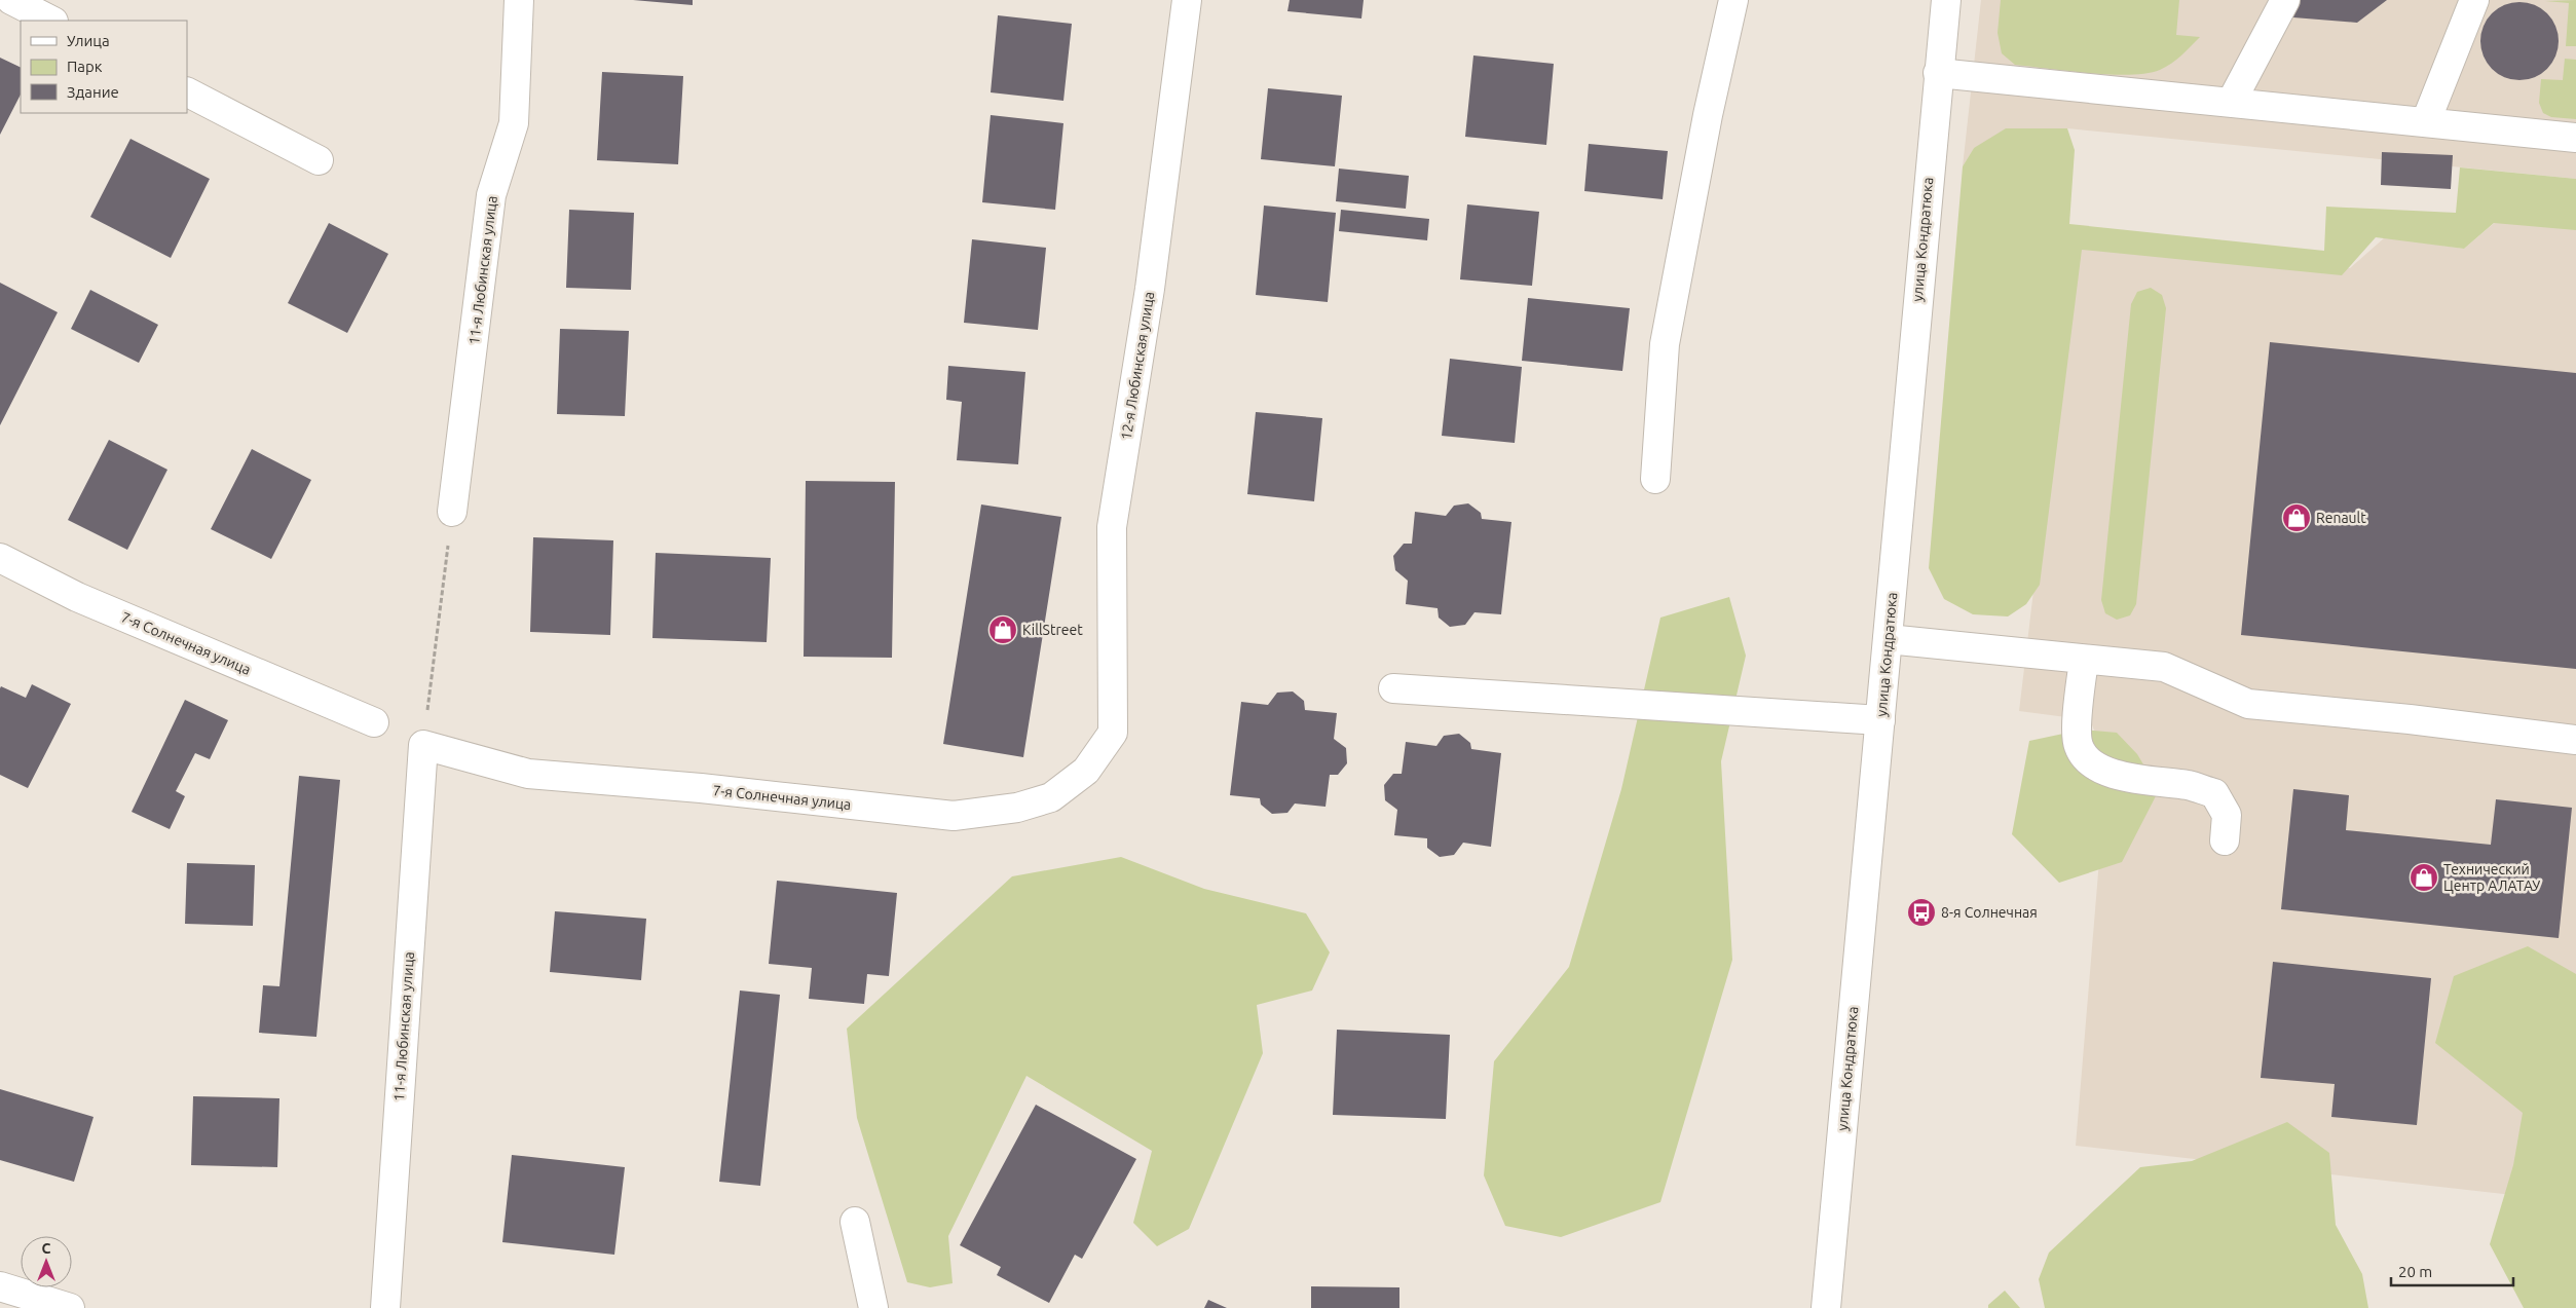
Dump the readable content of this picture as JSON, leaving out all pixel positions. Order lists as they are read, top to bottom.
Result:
{
  "streets": {
    "street": [
      "улица Кондратюка",
      "11-я Любинская улица",
      "12-я Любинская улица",
      "7-я Солнечная улица"
    ]
  },
  "crossings": [
    ["11-я Любинская улица", "7-я Солнечная улица"],
    ["12-я Любинская улица", "7-я Солнечная улица"]
  ],
  "places": {
    "shop": ["Renault", "KillStreet", "Технический Центр АЛАТАУ"],
    "bus stop": ["8-я Солнечная"]
  },
  "legend": ["Улица", "Парк", "Здание"],
  "scale_bar": "20 m",
  "north": "top"
}
